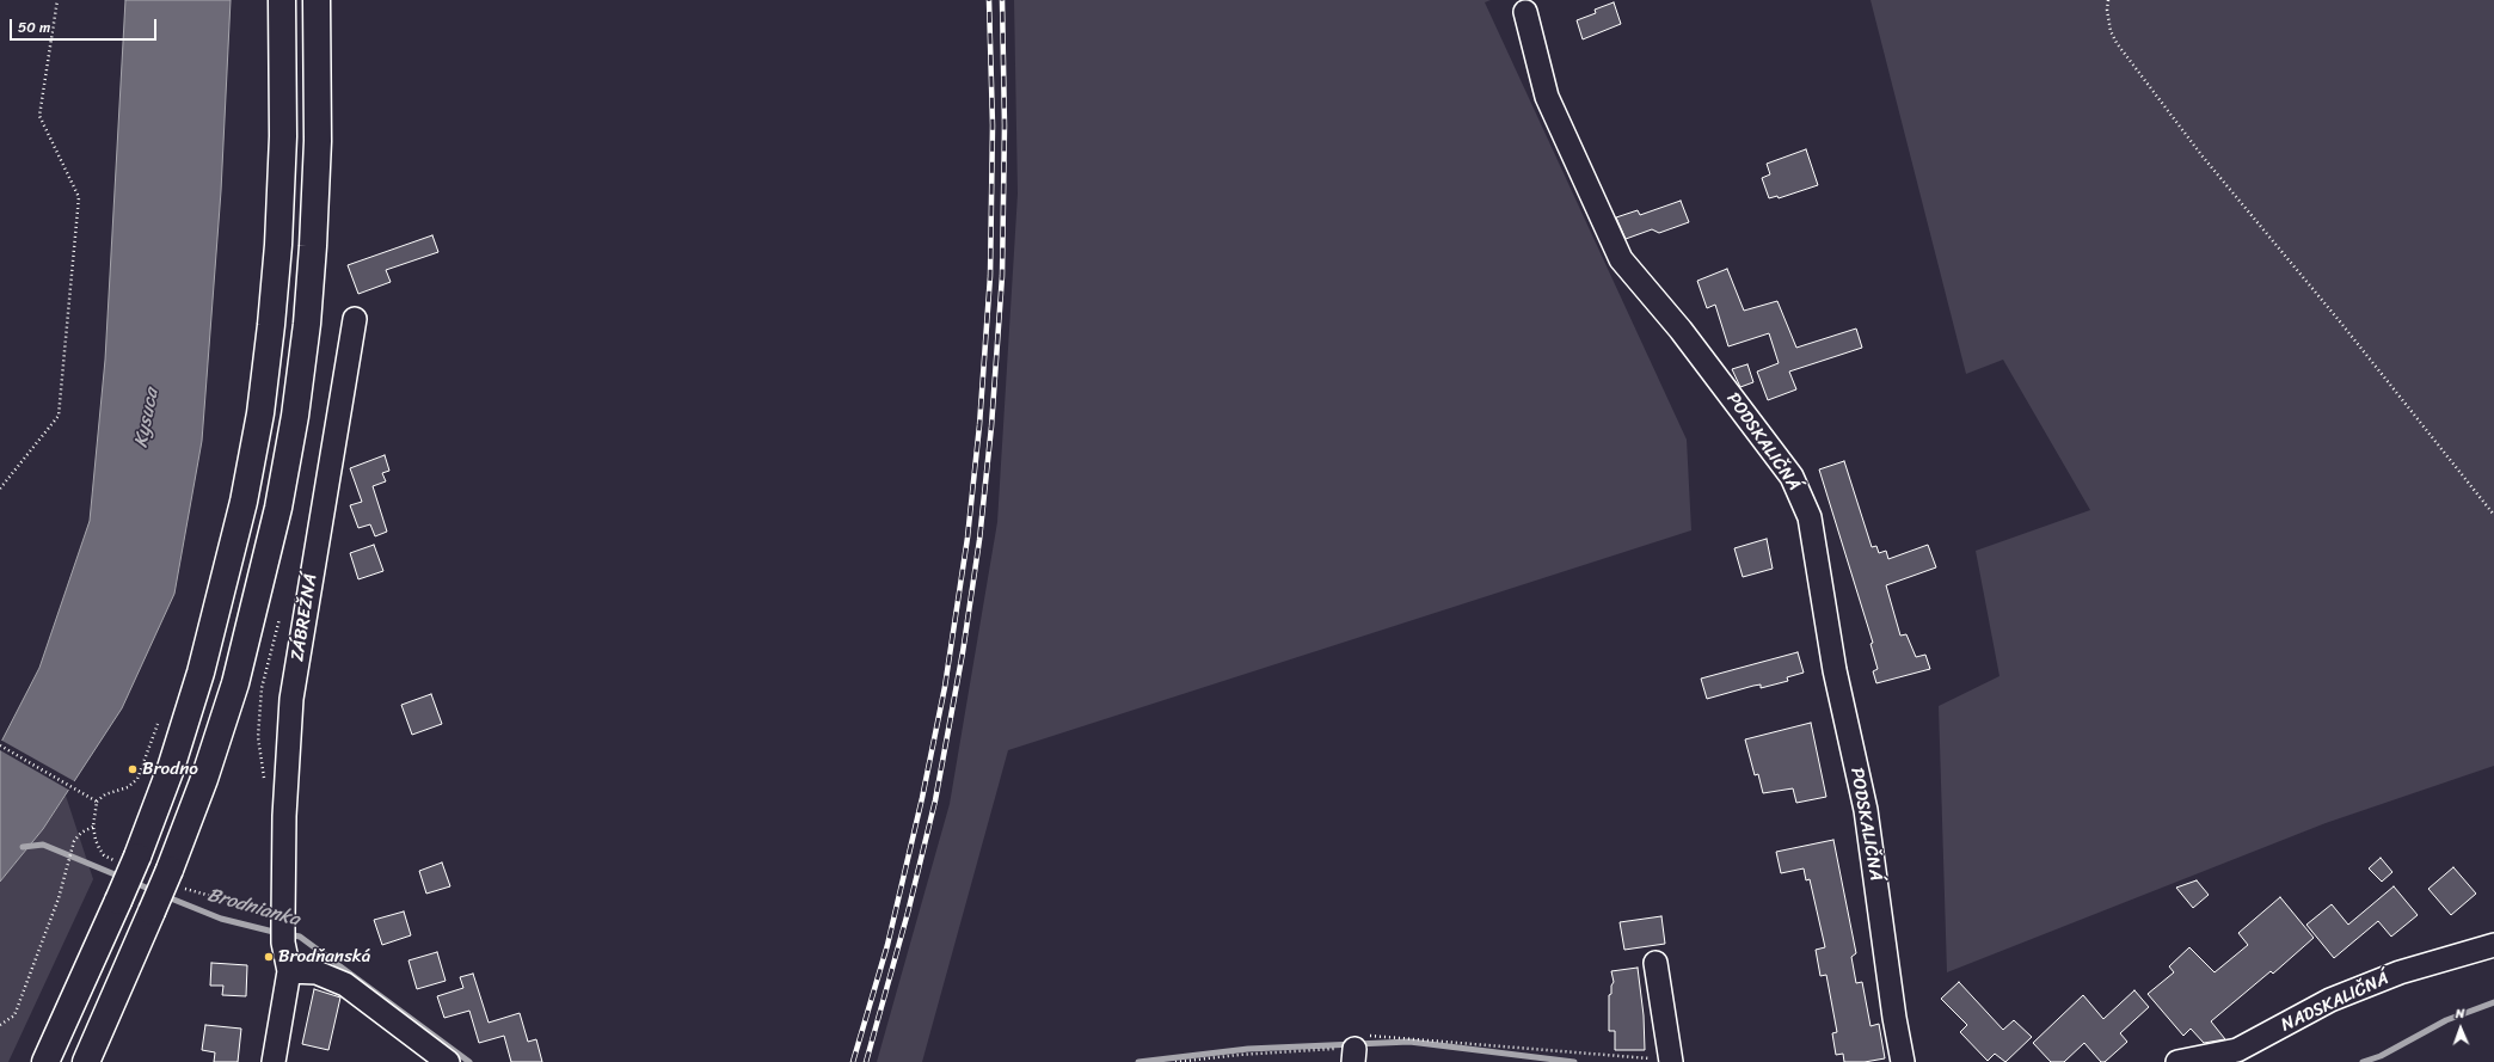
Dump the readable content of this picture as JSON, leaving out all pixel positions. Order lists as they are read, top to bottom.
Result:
{
  "streets": {
    "street": ["PODSKALIČNÁ", "ZÁBREŽNÁ", "NADSKALIČNÁ"]
  },
  "water": ["Kysuca", "Brodnianka"],
  "places": ["Brodno", "Brodňanská"],
  "scale_bar": "50 m",
  "north": "top"
}
